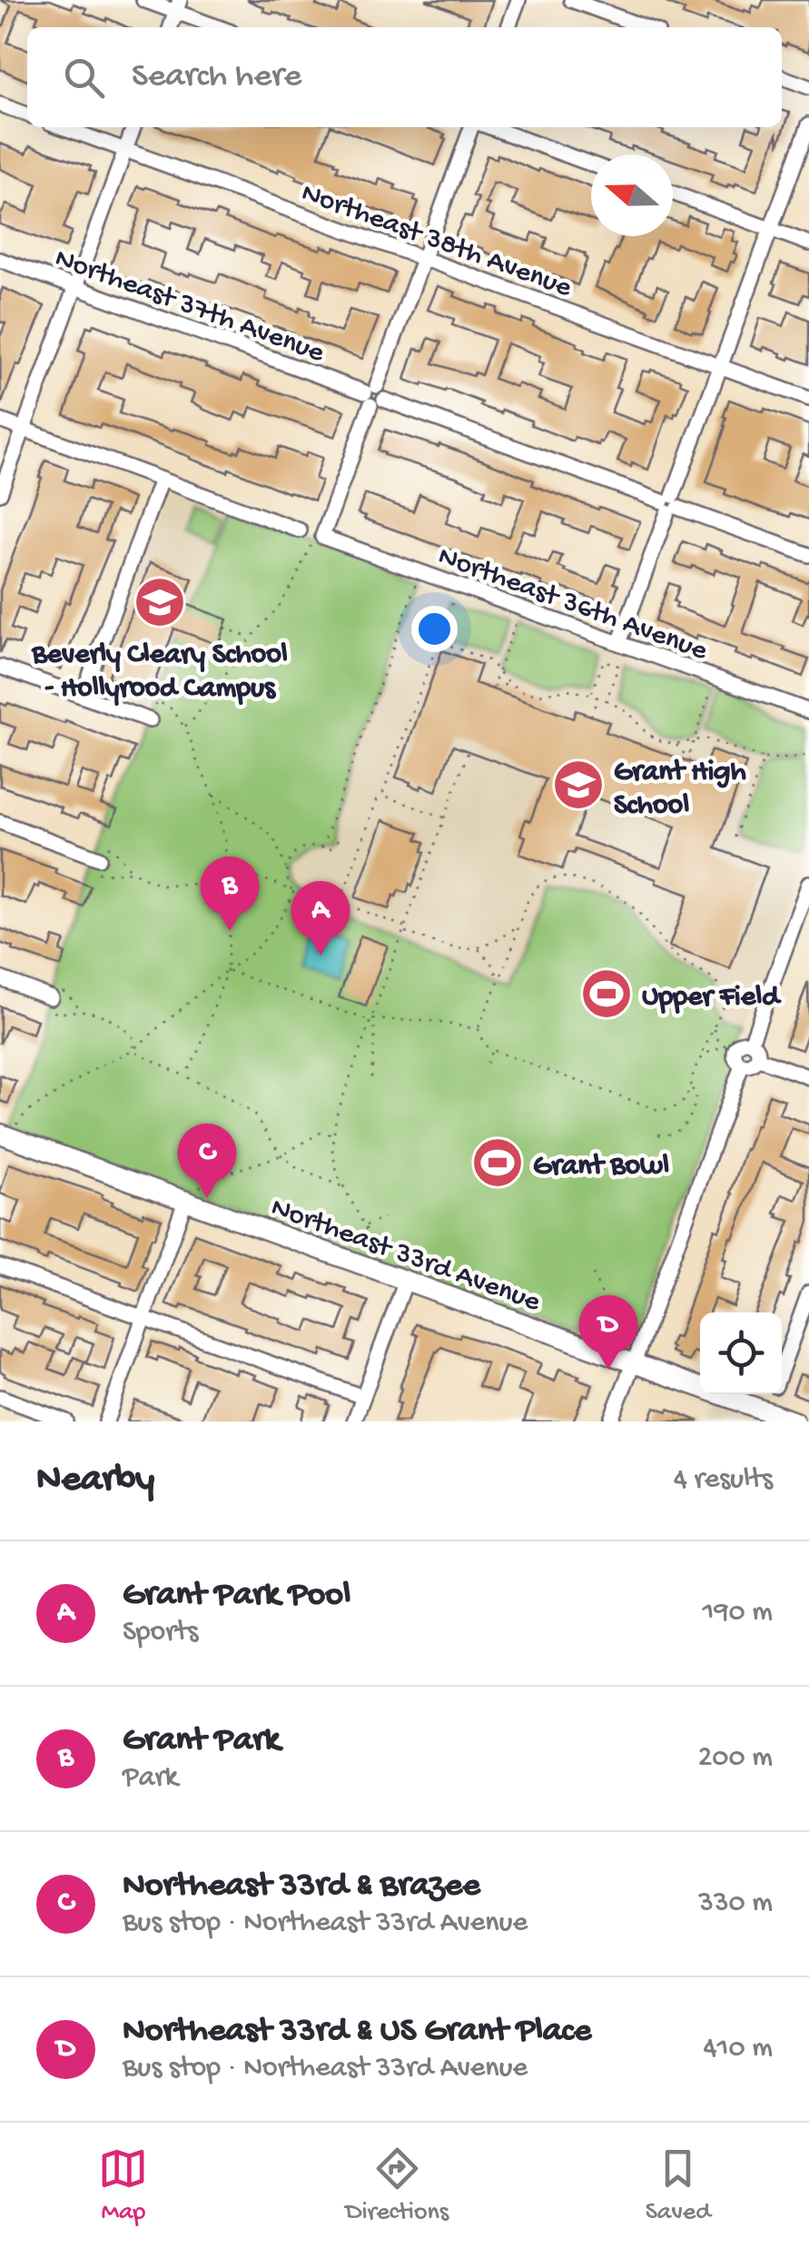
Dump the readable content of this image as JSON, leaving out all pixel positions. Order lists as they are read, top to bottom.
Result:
{
  "streets": {
    "main road": ["Northeast 33rd Avenue"],
    "street": ["Northeast 38th Avenue", "Northeast 37th Avenue", "Northeast 36th Avenue"]
  },
  "places": {
    "school or university": ["Beverly Cleary School - Hollyrood Campus", "Grant High School"],
    "sports": ["Upper Field", "Grant Bowl"]
  },
  "north": "left",
  "page": {
    "search": "Search here",
    "pins": [
      "B",
      "A",
      "C",
      "D"
    ],
    "heading": ["Nearby", "4 results"],
    "list": [
      {
        "mark": "A",
        "name": "Grant Park Pool",
        "note": "Sports",
        "value": "190 m"
      },
      {
        "mark": "B",
        "name": "Grant Park",
        "note": "Park",
        "value": "200 m"
      },
      {
        "mark": "C",
        "name": "Northeast 33rd & Brazee",
        "note": "Bus stop · Northeast 33rd Avenue",
        "value": "330 m"
      },
      {
        "mark": "D",
        "name": "Northeast 33rd & US Grant Place",
        "note": "Bus stop · Northeast 33rd Avenue",
        "value": "410 m"
      }
    ],
    "nav": ["Map", "Directions", "Saved"]
  }
}
